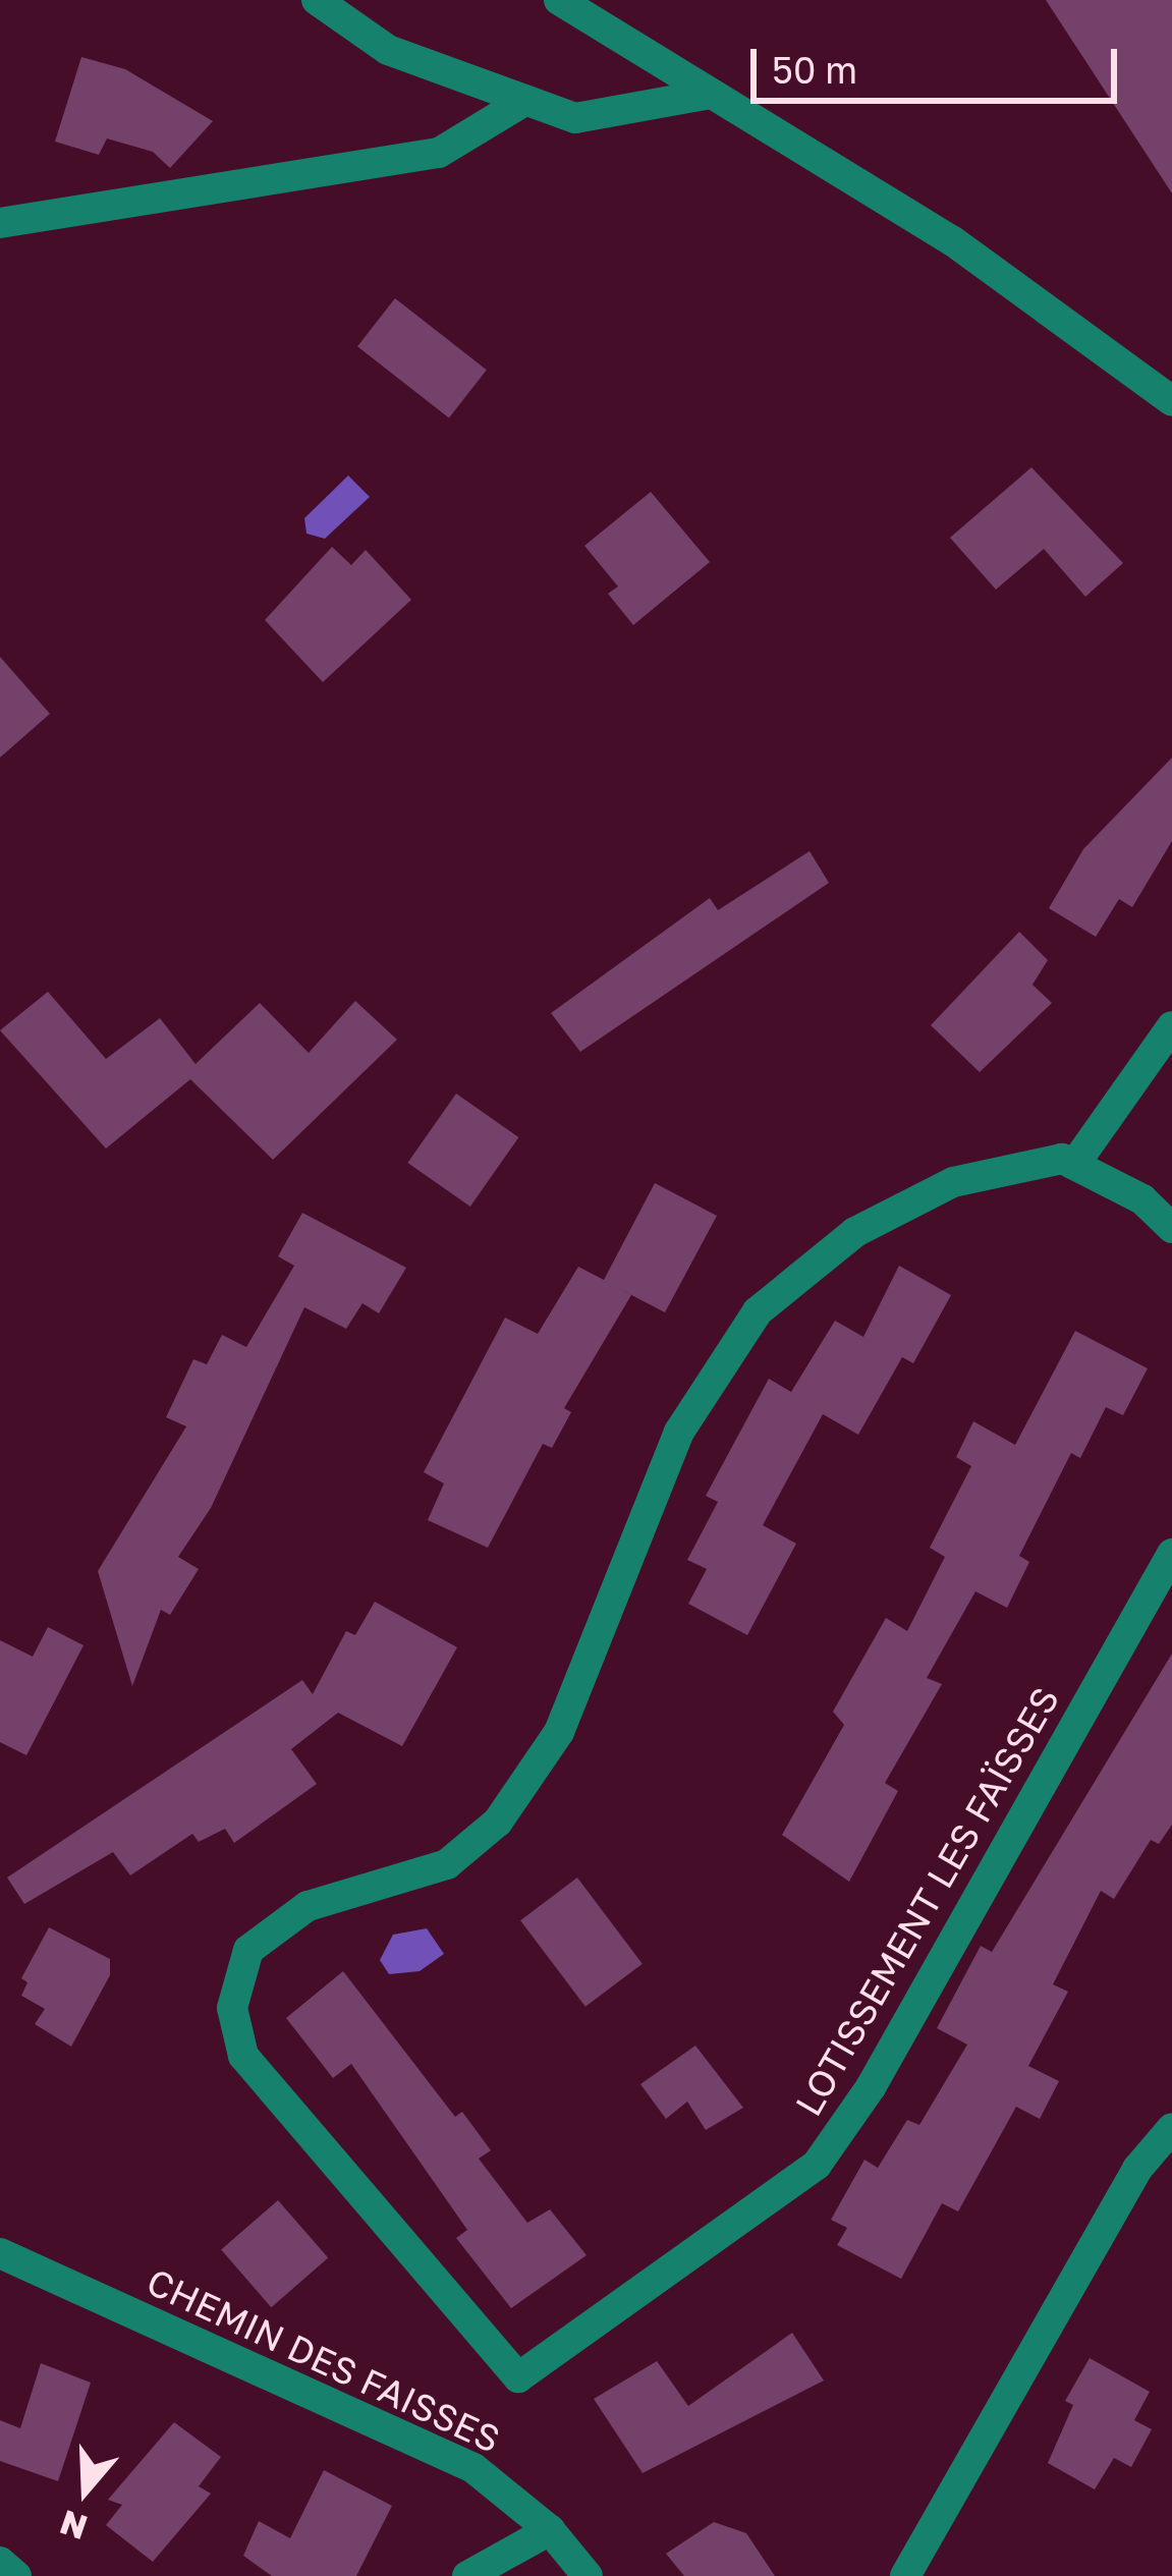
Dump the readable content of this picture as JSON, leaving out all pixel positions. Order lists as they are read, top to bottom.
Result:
{
  "streets": {
    "street": ["LOTISSEMENT LES FAÏSSES", "CHEMIN DES FAISSES"]
  },
  "scale_bar": "50 m",
  "north": "bottom"
}
